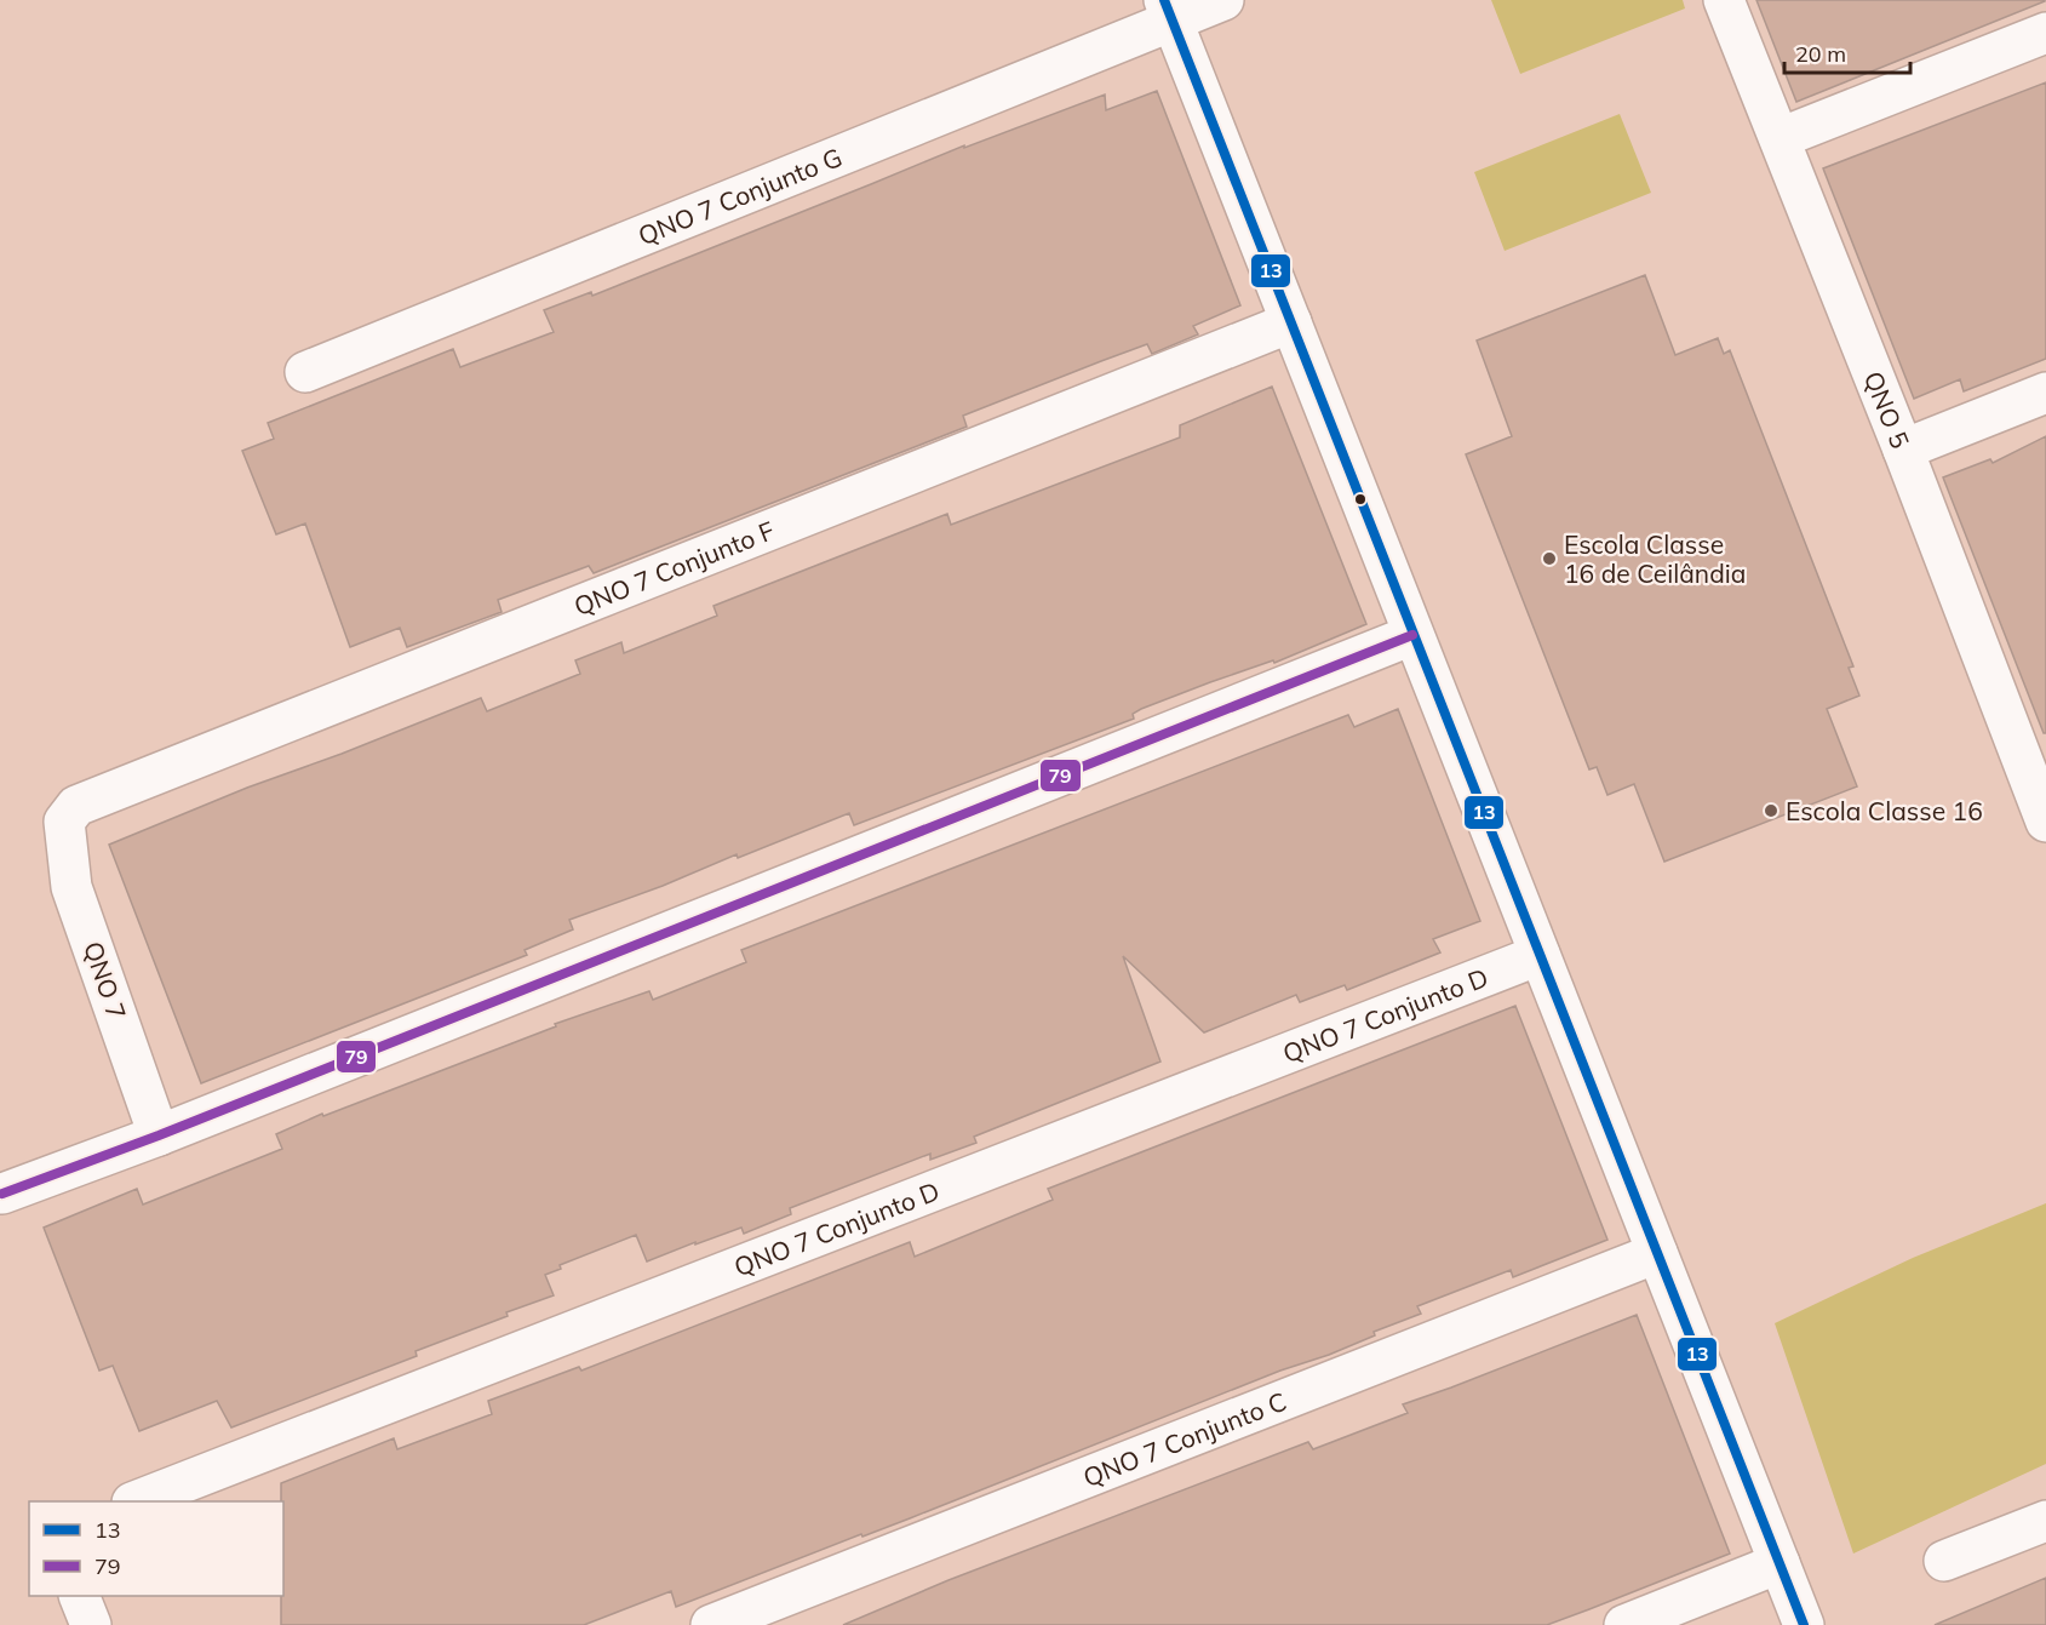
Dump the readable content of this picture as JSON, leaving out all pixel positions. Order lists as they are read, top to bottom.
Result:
{
  "streets": {
    "street": [
      "QNO 7 Conjunto G",
      "QNO 5",
      "QNO 7 Conjunto F",
      "QNO 7",
      "QNO 7 Conjunto D",
      "QNO 7 Conjunto C"
    ]
  },
  "crossings": [
    ["QNO 7 Conjunto F", "QNO 7"]
  ],
  "places": ["Escola Classe 16 de Ceilândia", "Escola Classe 16"],
  "lines": ["transit line 13", "transit line 79"],
  "legend": ["13", "79"],
  "scale_bar": "20 m"
}
